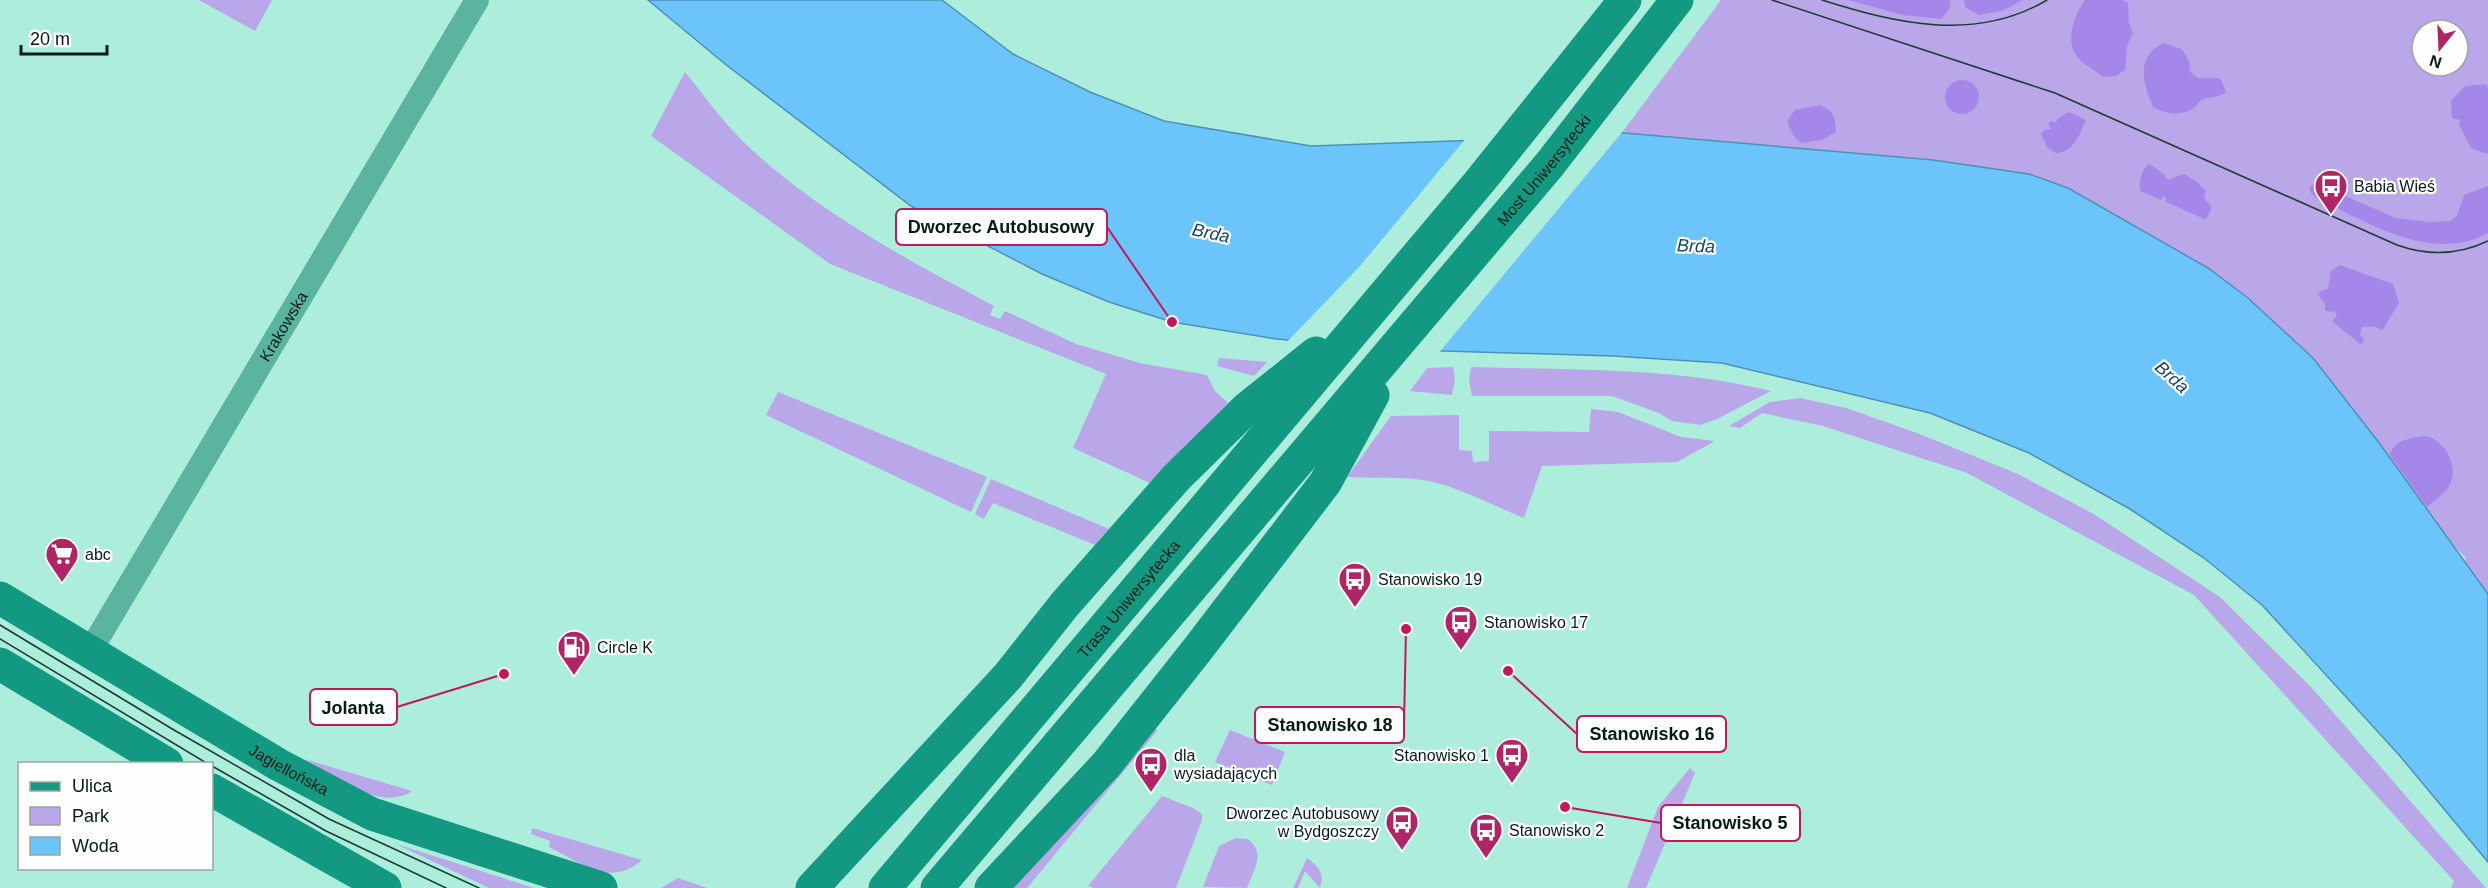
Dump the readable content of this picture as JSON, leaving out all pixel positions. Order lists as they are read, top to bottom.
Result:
{
  "streets": {
    "main road": ["Most Uniwersytecki", "Trasa Uniwersytecka", "Jagiellońska"],
    "street": ["Krakowska"]
  },
  "crossings": [
    ["Krakowska", "Jagiellońska"]
  ],
  "water": ["Brda"],
  "places": {
    "bus stop": [
      "Babia Wieś",
      "Stanowisko 19",
      "Stanowisko 17",
      "Stanowisko 1",
      "dla wysiadających",
      "Dworzec Autobusowy w Bydgoszczy",
      "Stanowisko 2"
    ],
    "other": [
      "Dworzec Autobusowy",
      "Stanowisko 18",
      "Stanowisko 16",
      "Jolanta",
      "Stanowisko 5"
    ],
    "supermarket": ["abc"],
    "fuel station": ["Circle K"]
  },
  "legend": ["Ulica", "Park", "Woda"],
  "scale_bar": "20 m",
  "north": "bottom"
}
